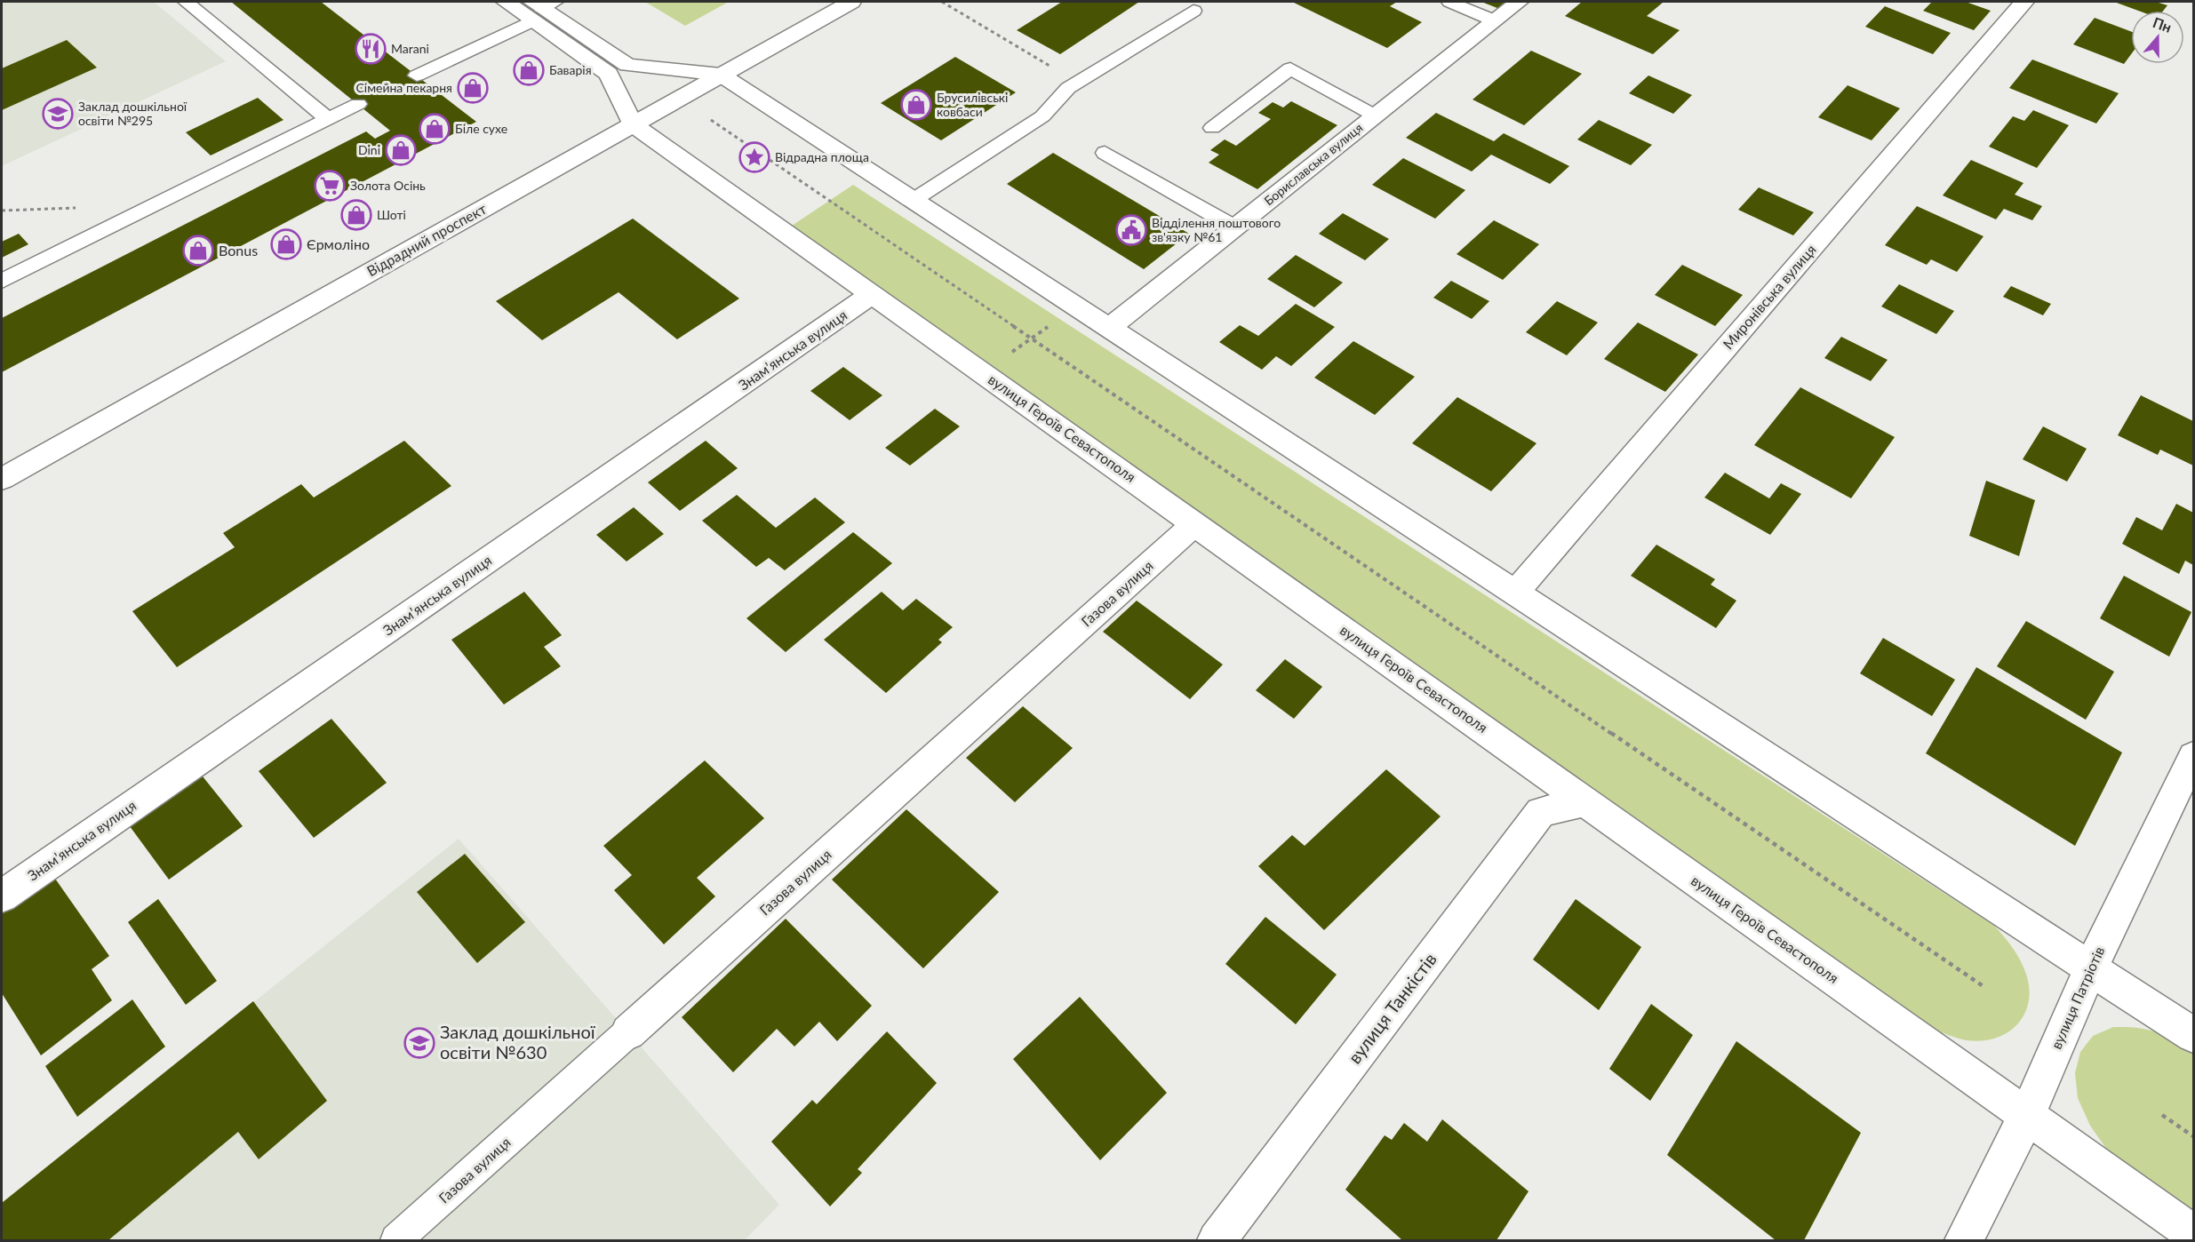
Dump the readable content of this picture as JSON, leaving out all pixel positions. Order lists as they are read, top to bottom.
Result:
{
  "streets": {
    "street": [
      "Бориславська вулиця",
      "Відрадний проспект",
      "Миронівська вулиця",
      "Знамʼянська вулиця",
      "вулиця Героїв Севастополя",
      "Газова вулиця",
      "вулиця Патріотів",
      "вулиця Танкістів"
    ]
  },
  "crossings": [
    ["Відрадний проспект", "вулиця Героїв Севастополя"],
    ["Знамʼянська вулиця", "вулиця Героїв Севастополя"],
    ["вулиця Героїв Севастополя", "Газова вулиця"],
    ["вулиця Героїв Севастополя", "вулиця Патріотів"],
    ["вулиця Героїв Севастополя", "вулиця Танкістів"]
  ],
  "places": {
    "restaurant": ["Marani"],
    "shop": [
      "Баварія",
      "Сімейна пекарня",
      "Брусилівські ковбаси",
      "Біле сухе",
      "Dini",
      "Шоті",
      "Єрмоліно",
      "Bonus"
    ],
    "school or university": ["Заклад дошкільної освіти №295", "Заклад дошкільної освіти №630"],
    "place": ["Відрадна площа"],
    "supermarket": ["Золота Осінь"],
    "public building": ["Відділення поштового зв'язку №61"]
  },
  "north": "top"
}
